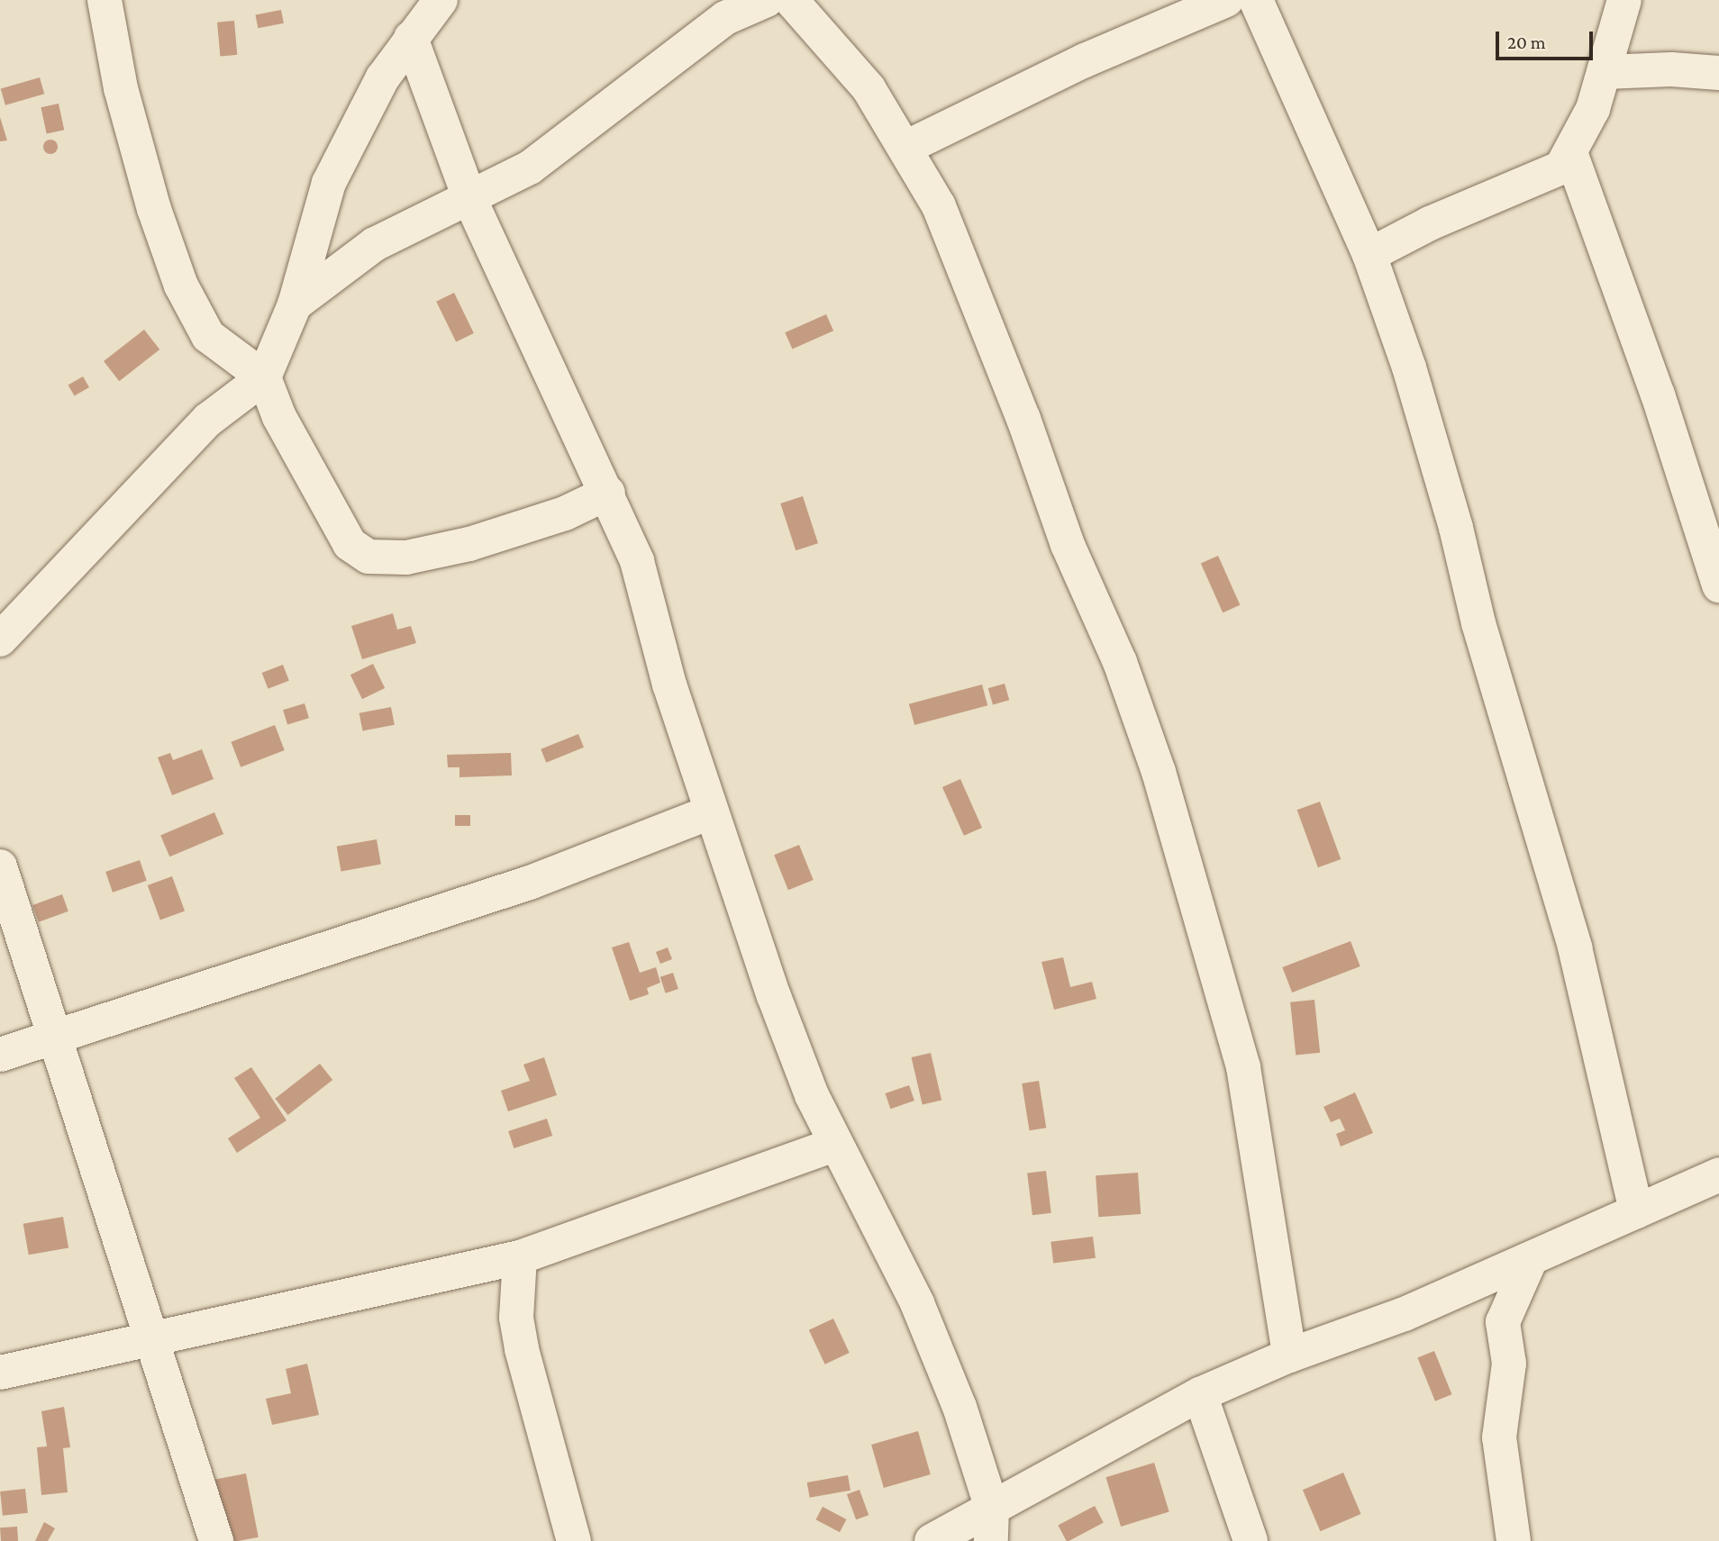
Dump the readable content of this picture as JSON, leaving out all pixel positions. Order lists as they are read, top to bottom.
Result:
{
  "scale_bar": "20 m"
}
